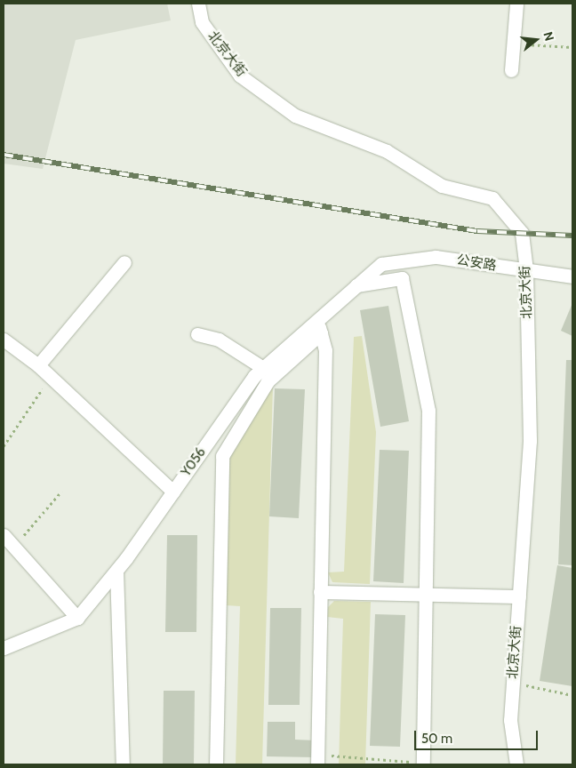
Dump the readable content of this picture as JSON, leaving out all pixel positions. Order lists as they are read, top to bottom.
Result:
{
  "streets": {
    "street": ["北京大街", "公安路", "Y056"]
  },
  "crossings": [
    ["北京大街", "公安路"],
    ["公安路", "Y056"]
  ],
  "scale_bar": "50 m",
  "north": "right"
}
